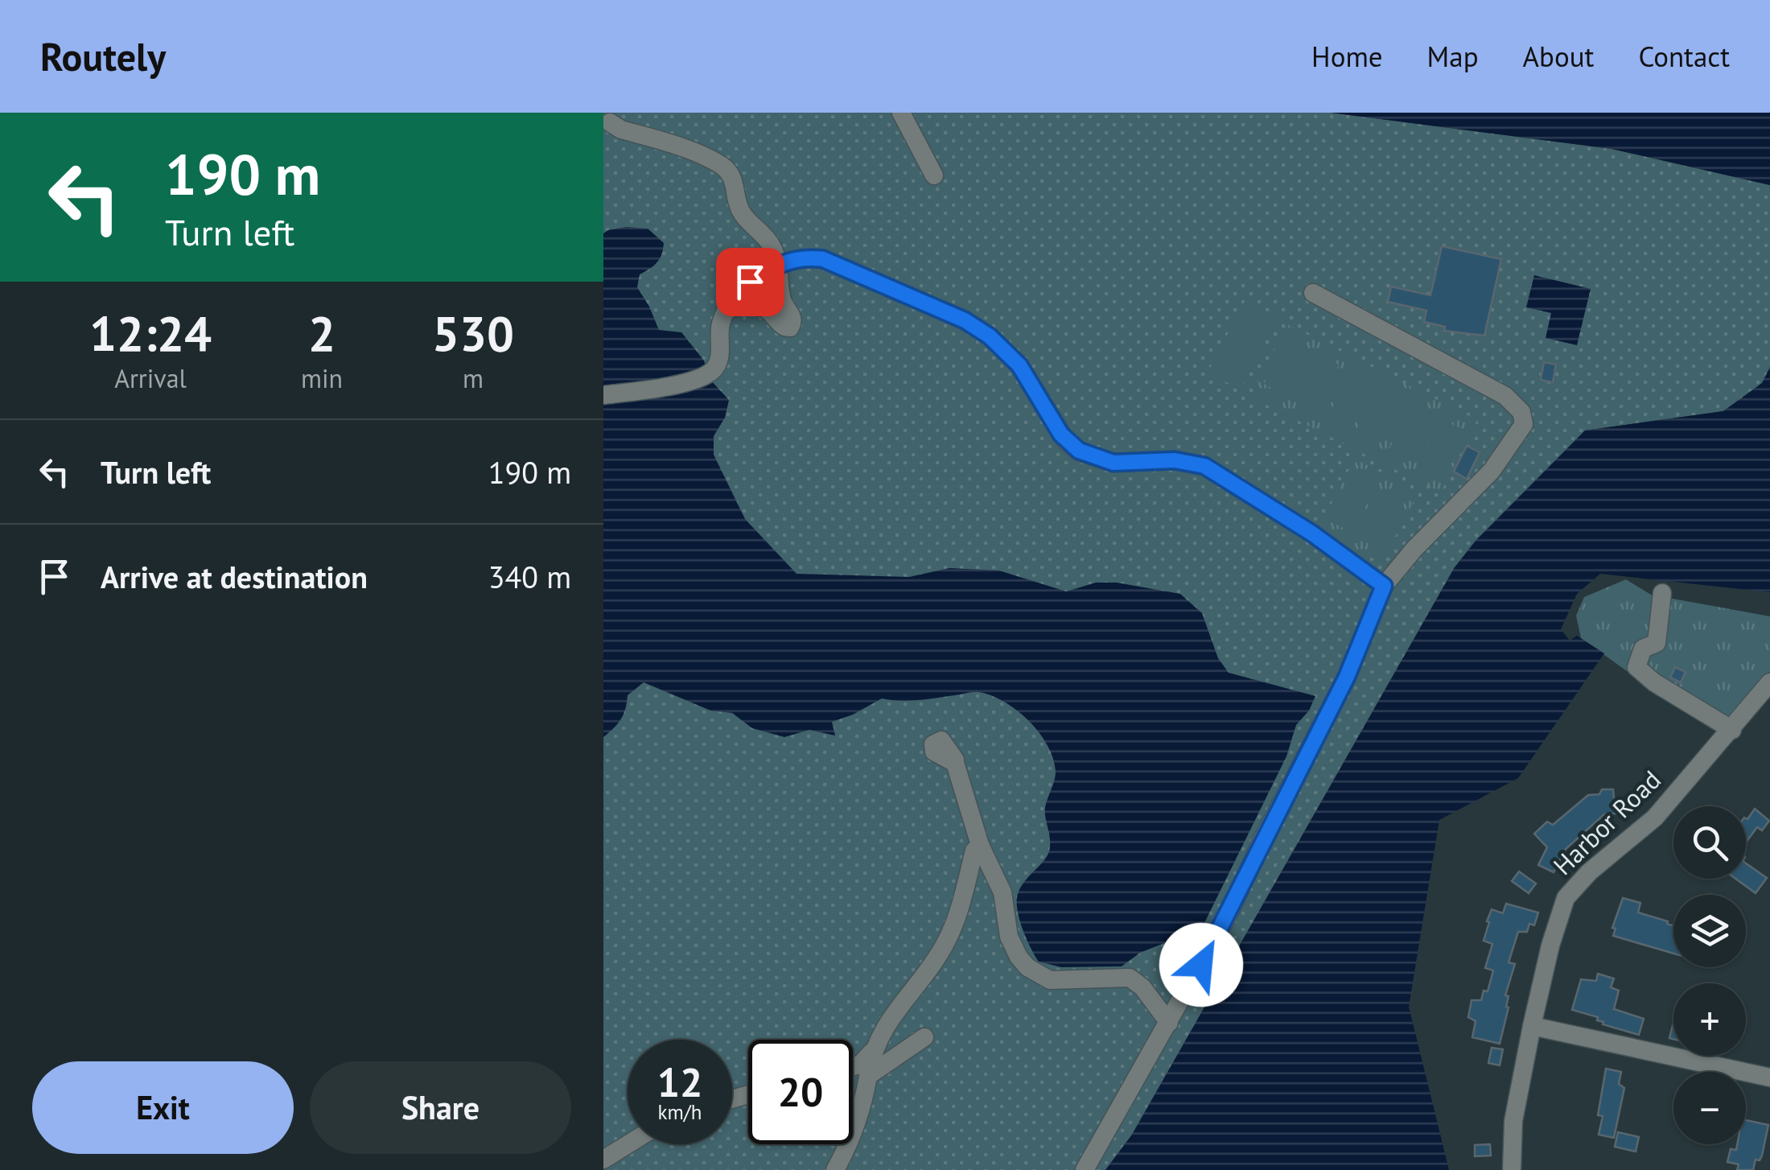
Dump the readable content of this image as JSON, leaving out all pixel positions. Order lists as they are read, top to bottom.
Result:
{
  "streets": {
    "street": ["Harbor Road"]
  },
  "page": {
    "header": "Routely",
    "nav": [
      "Home",
      "Map",
      "About",
      "Contact"
    ],
    "turn": ["190 m", "Turn left"],
    "eta": [
      "12:24",
      "Arrival",
      "2",
      "min",
      "530",
      "m"
    ],
    "list": [
      {
        "name": "Turn left",
        "value": "190 m"
      },
      {
        "name": "Arrive at destination",
        "value": "340 m"
      }
    ],
    "map_buttons": ["+", "−"],
    "speed": "12 km/h",
    "limit": "20",
    "buttons": ["Exit", "Share"]
  }
}
